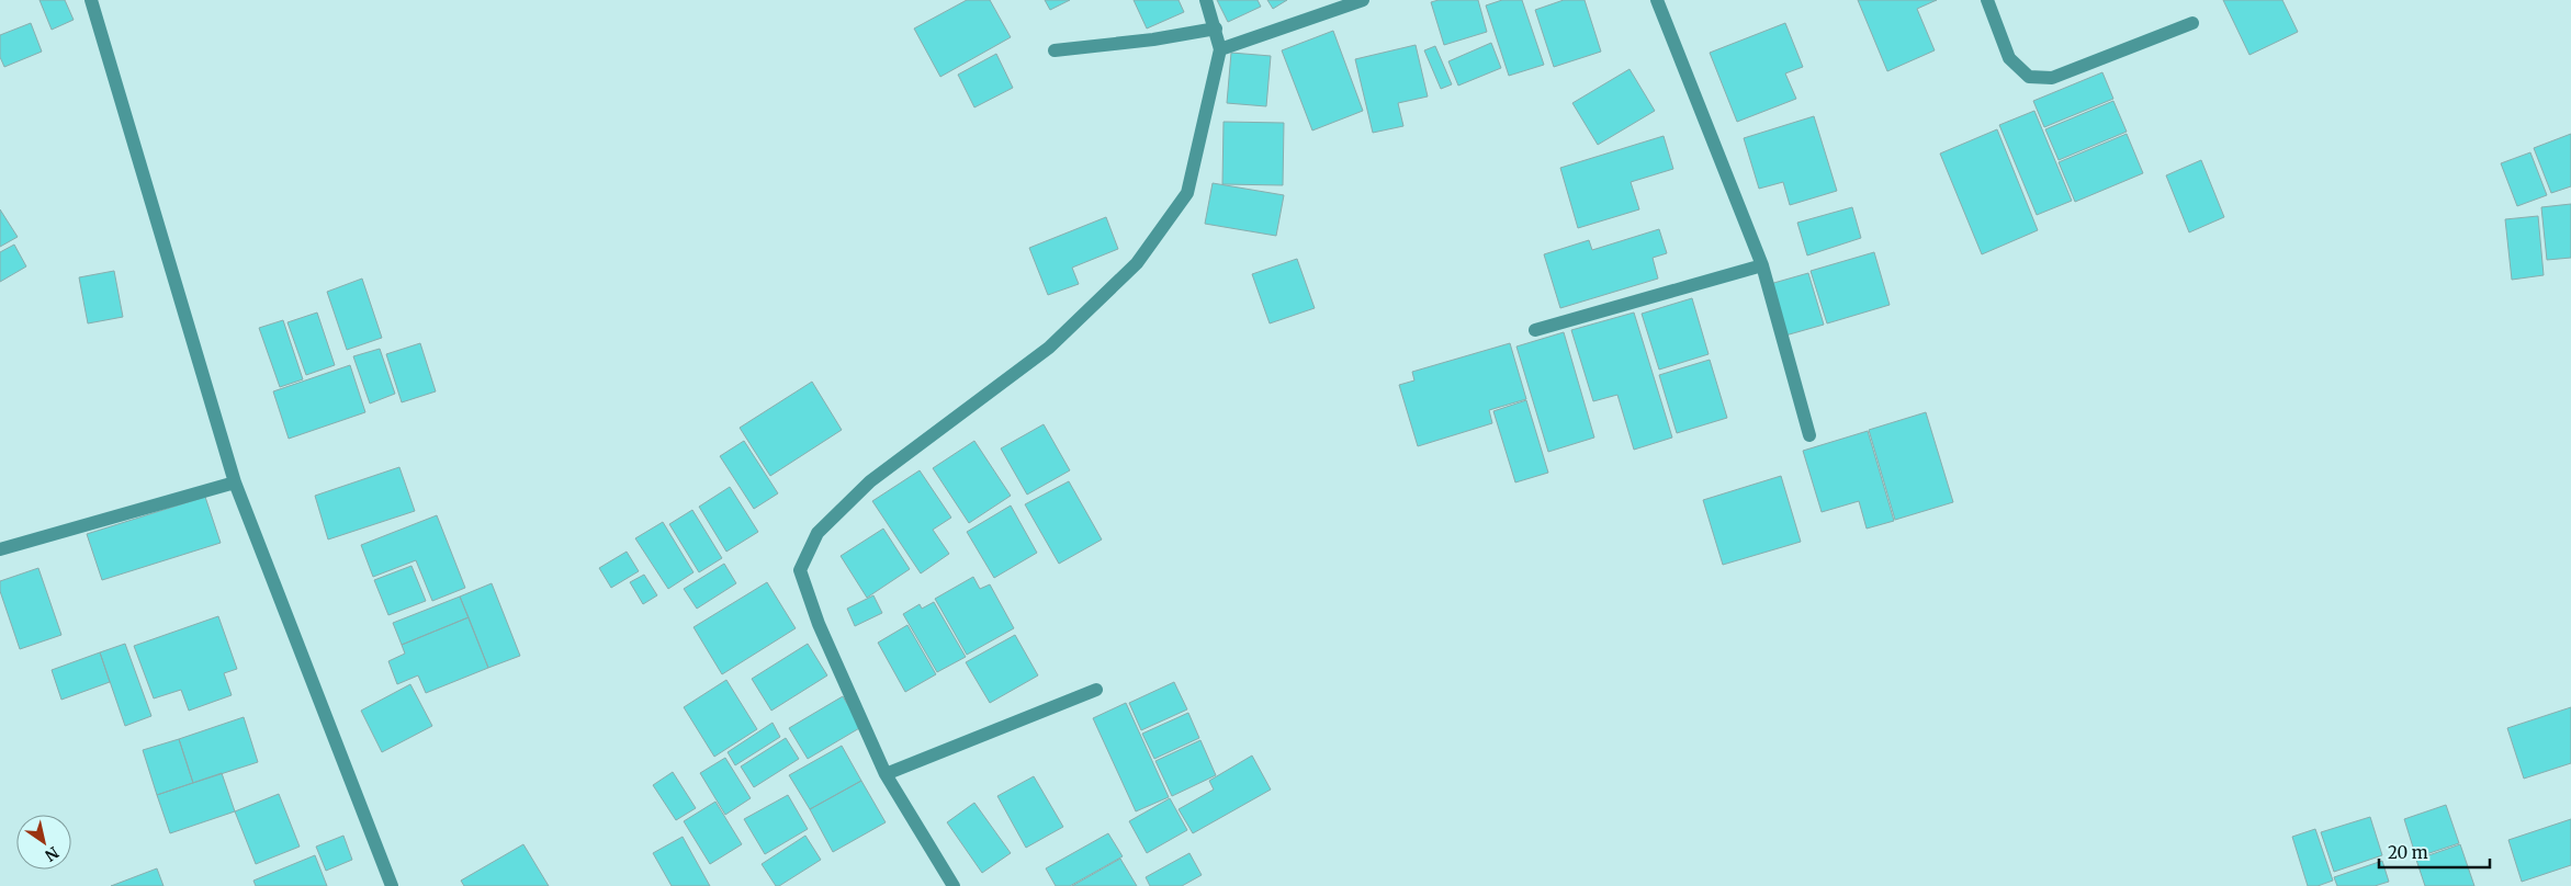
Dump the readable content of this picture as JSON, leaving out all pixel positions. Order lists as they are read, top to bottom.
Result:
{
  "scale_bar": "20 m",
  "north": "bottom right"
}
